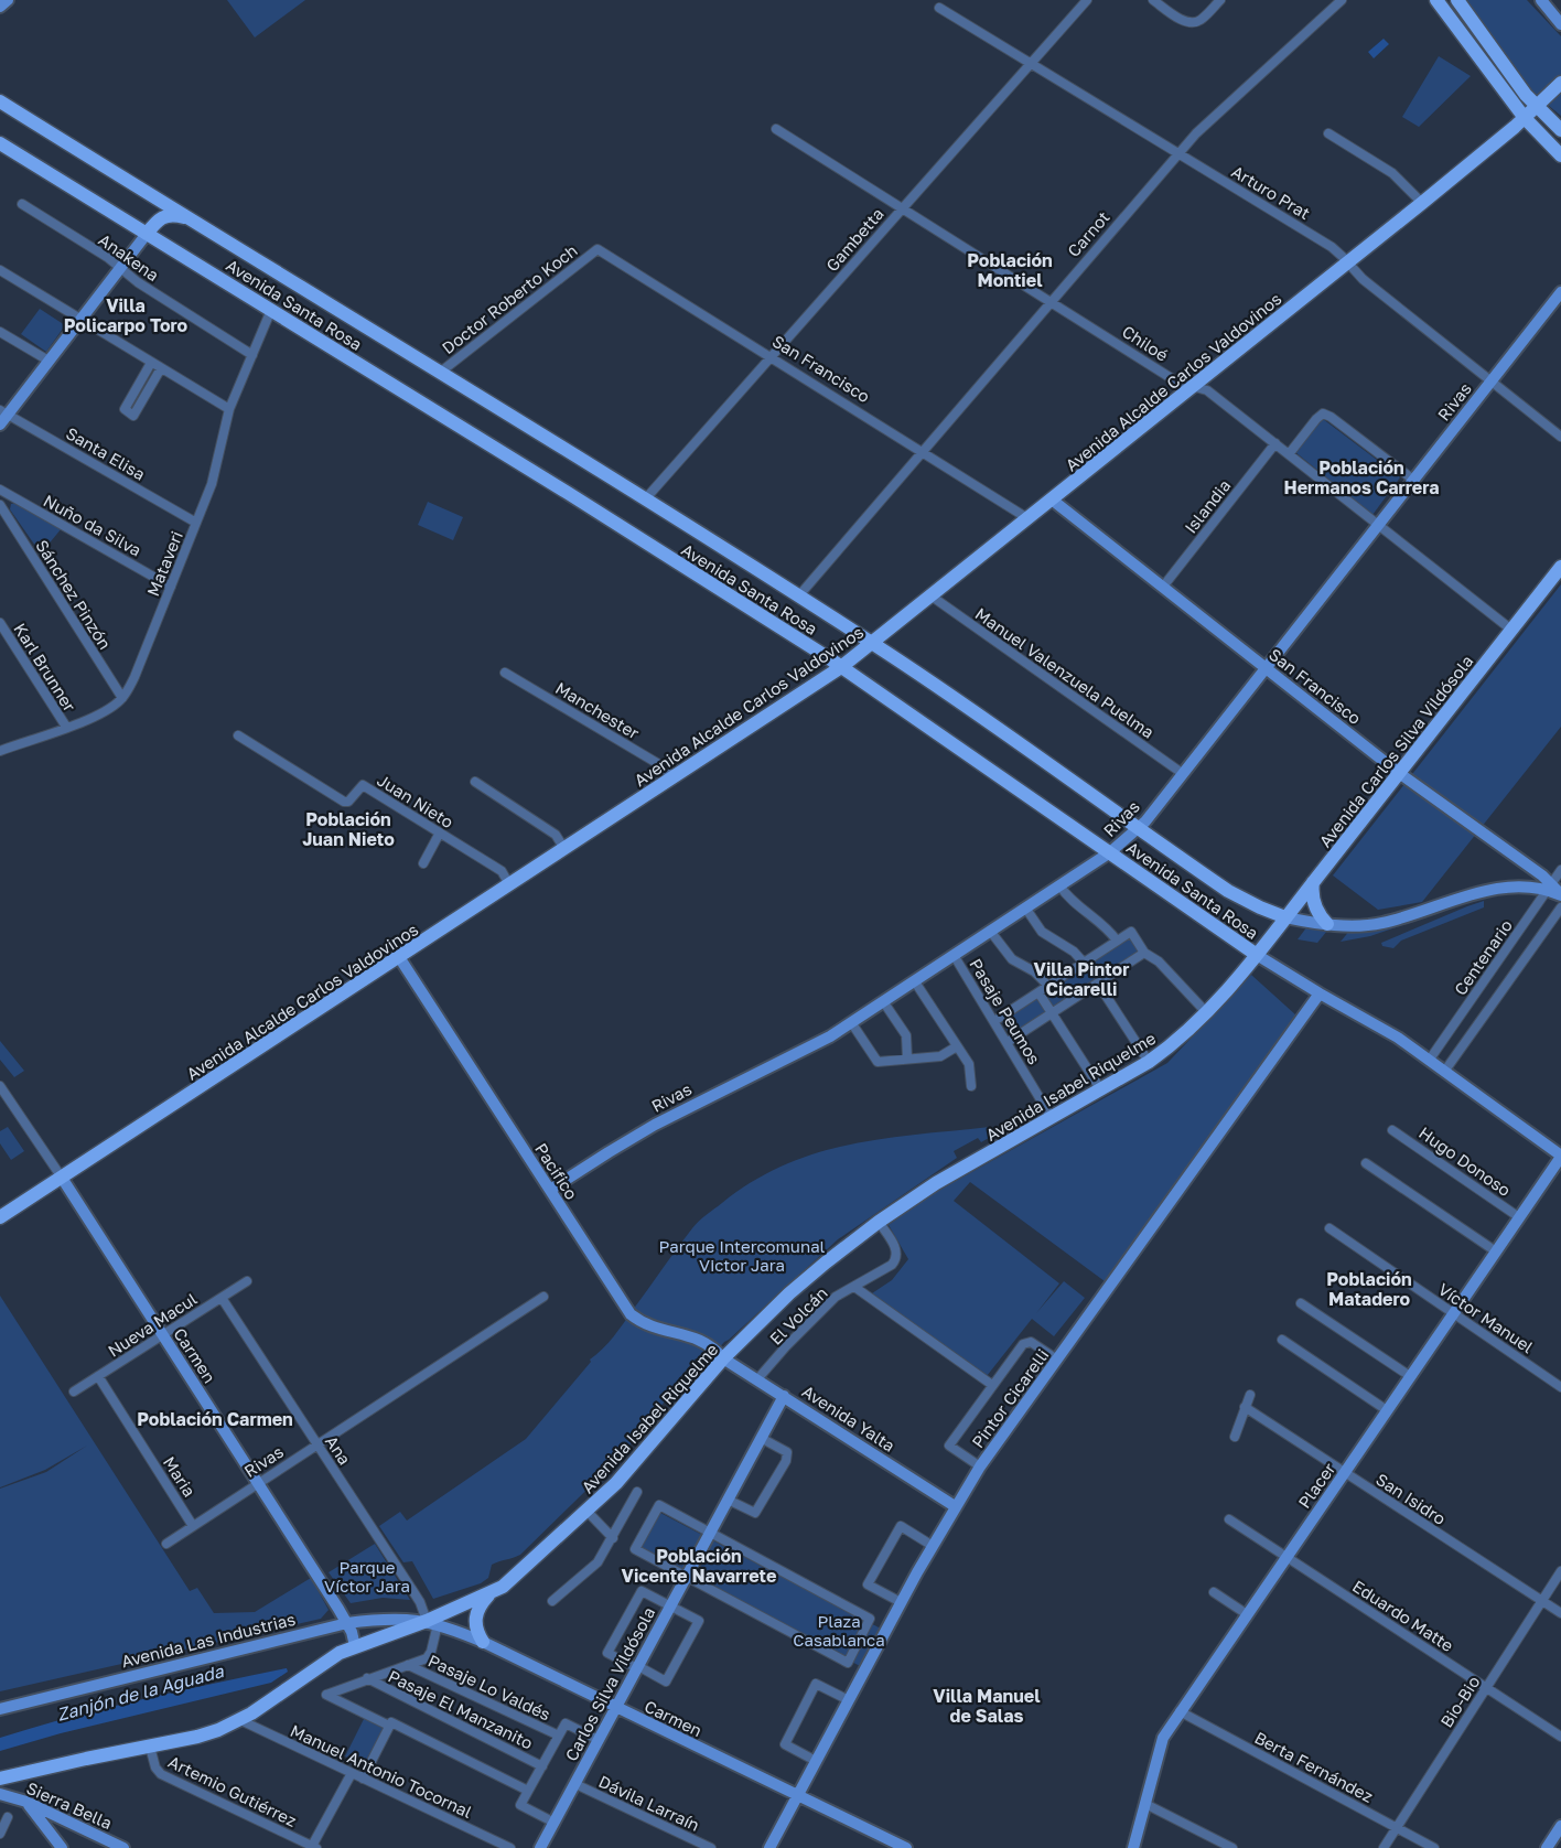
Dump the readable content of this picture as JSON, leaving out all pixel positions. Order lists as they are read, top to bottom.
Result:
{
  "streets": {
    "main road": [
      "Avenida Santa Rosa",
      "Avenida Alcalde Carlos Valdovinos",
      "Avenida Carlos Silva Vildósola",
      "Avenida Isabel Riquelme"
    ],
    "street": [
      "Arturo Prat",
      "Carnot",
      "Gambetta",
      "Anakena",
      "Doctor Roberto Koch",
      "Chiloé",
      "San Francisco",
      "Rivas",
      "Santa Elisa",
      "Islandia",
      "Nuño da Silva",
      "Mataveri",
      "Sánchez Pinzón",
      "Karl Brunner",
      "Manuel Valenzuela Puelma",
      "Manchester",
      "Juan Nieto",
      "Centenario",
      "Pasaje Peumos",
      "Hugo Donoso",
      "Pacifico",
      "El Volcán",
      "Víctor Manuel",
      "Nueva Macul",
      "Carmen",
      "Pintor Cicarelli",
      "Avenida Yalta",
      "Ana",
      "Maria",
      "Placer",
      "San Isidro",
      "Eduardo Matte",
      "Avenida Las Industrias",
      "Carlos Silva Vildósola",
      "Pasaje Lo Valdés",
      "Bio-Bio",
      "Pasaje El Manzanito",
      "Berta Fernández",
      "Manuel Antonio Tocornal",
      "Artemio Gutiérrez",
      "Dávila Larraín",
      "Sierra Bella"
    ]
  },
  "crossings": [
    ["Arturo Prat", "Carnot"],
    ["Arturo Prat", "Gambetta"],
    ["Arturo Prat", "Avenida Alcalde Carlos Valdovinos"],
    ["Arturo Prat", "Rivas"],
    ["Carnot", "Avenida Santa Rosa"],
    ["Carnot", "Chiloé"],
    ["Carnot", "San Francisco"],
    ["Gambetta", "Avenida Santa Rosa"],
    ["Gambetta", "Chiloé"],
    ["Gambetta", "San Francisco"],
    ["Anakena", "Mataveri"],
    ["Doctor Roberto Koch", "Avenida Santa Rosa"],
    ["Doctor Roberto Koch", "San Francisco"],
    ["Avenida Santa Rosa", "San Francisco"],
    ["Avenida Santa Rosa", "Avenida Alcalde Carlos Valdovinos"],
    ["Avenida Santa Rosa", "Rivas"],
    ["Avenida Santa Rosa", "Mataveri"],
    ["Avenida Santa Rosa", "Avenida Carlos Silva Vildósola"],
    ["Avenida Santa Rosa", "Centenario"],
    ["Avenida Santa Rosa", "Avenida Isabel Riquelme"],
    ["Avenida Santa Rosa", "Pintor Cicarelli"],
    ["Avenida Santa Rosa", "Placer"],
    ["Chiloé", "Avenida Alcalde Carlos Valdovinos"],
    ["Chiloé", "Rivas"],
    ["Chiloé", "Islandia"],
    ["Chiloé", "Avenida Carlos Silva Vildósola"],
    ["San Francisco", "Avenida Alcalde Carlos Valdovinos"],
    ["San Francisco", "Rivas"],
    ["San Francisco", "Islandia"],
    ["San Francisco", "Avenida Carlos Silva Vildósola"],
    ["San Francisco", "Centenario"],
    ["Avenida Alcalde Carlos Valdovinos", "Manuel Valenzuela Puelma"],
    ["Avenida Alcalde Carlos Valdovinos", "Manchester"],
    ["Avenida Alcalde Carlos Valdovinos", "Juan Nieto"],
    ["Avenida Alcalde Carlos Valdovinos", "Pacifico"],
    ["Avenida Alcalde Carlos Valdovinos", "Carmen"],
    ["Rivas", "Manuel Valenzuela Puelma"],
    ["Rivas", "Pasaje Peumos"],
    ["Rivas", "Pacifico"],
    ["Rivas", "Carmen"],
    ["Rivas", "Ana"],
    ["Rivas", "Maria"],
    ["Santa Elisa", "Mataveri"],
    ["Nuño da Silva", "Mataveri"],
    ["Mataveri", "Sánchez Pinzón"],
    ["Mataveri", "Karl Brunner"],
    ["Avenida Carlos Silva Vildósola", "Avenida Isabel Riquelme"],
    ["Pasaje Peumos", "Avenida Isabel Riquelme"],
    ["Avenida Isabel Riquelme", "Pacifico"],
    ["Avenida Isabel Riquelme", "El Volcán"],
    ["Avenida Isabel Riquelme", "Carmen"],
    ["Avenida Isabel Riquelme", "Avenida Yalta"],
    ["Avenida Isabel Riquelme", "Ana"],
    ["Avenida Isabel Riquelme", "Avenida Las Industrias"],
    ["Avenida Isabel Riquelme", "Manuel Antonio Tocornal"],
    ["Avenida Isabel Riquelme", "Artemio Gutiérrez"],
    ["Hugo Donoso", "Placer"],
    ["Pacifico", "Avenida Yalta"],
    ["El Volcán", "Avenida Yalta"],
    ["Víctor Manuel", "Placer"],
    ["Nueva Macul", "Carmen"],
    ["Nueva Macul", "Ana"],
    ["Nueva Macul", "Maria"],
    ["Carmen", "Pintor Cicarelli"],
    ["Carmen", "Ana"],
    ["Carmen", "Avenida Las Industrias"],
    ["Carmen", "Carlos Silva Vildósola"],
    ["Pintor Cicarelli", "Avenida Yalta"],
    ["Avenida Yalta", "Carlos Silva Vildósola"],
    ["Ana", "Avenida Las Industrias"],
    ["Placer", "San Isidro"],
    ["Placer", "Eduardo Matte"],
    ["Placer", "Berta Fernández"],
    ["San Isidro", "Bio-Bio"],
    ["Eduardo Matte", "Bio-Bio"],
    ["Carlos Silva Vildósola", "Dávila Larraín"],
    ["Bio-Bio", "Berta Fernández"]
  ],
  "districts": [
    "Población Montiel",
    "Villa Policarpo Toro",
    "Población Hermanos Carrera",
    "Población Juan Nieto",
    "Villa Pintor Cicarelli",
    "Población Matadero",
    "Población Carmen",
    "Población Vicente Navarrete",
    "Villa Manuel de Salas"
  ],
  "water": ["Zanjón de la Aguada"],
  "parks": ["Parque Intercomunal Victor Jara", "Parque Víctor Jara", "Plaza Casablanca"]
}
